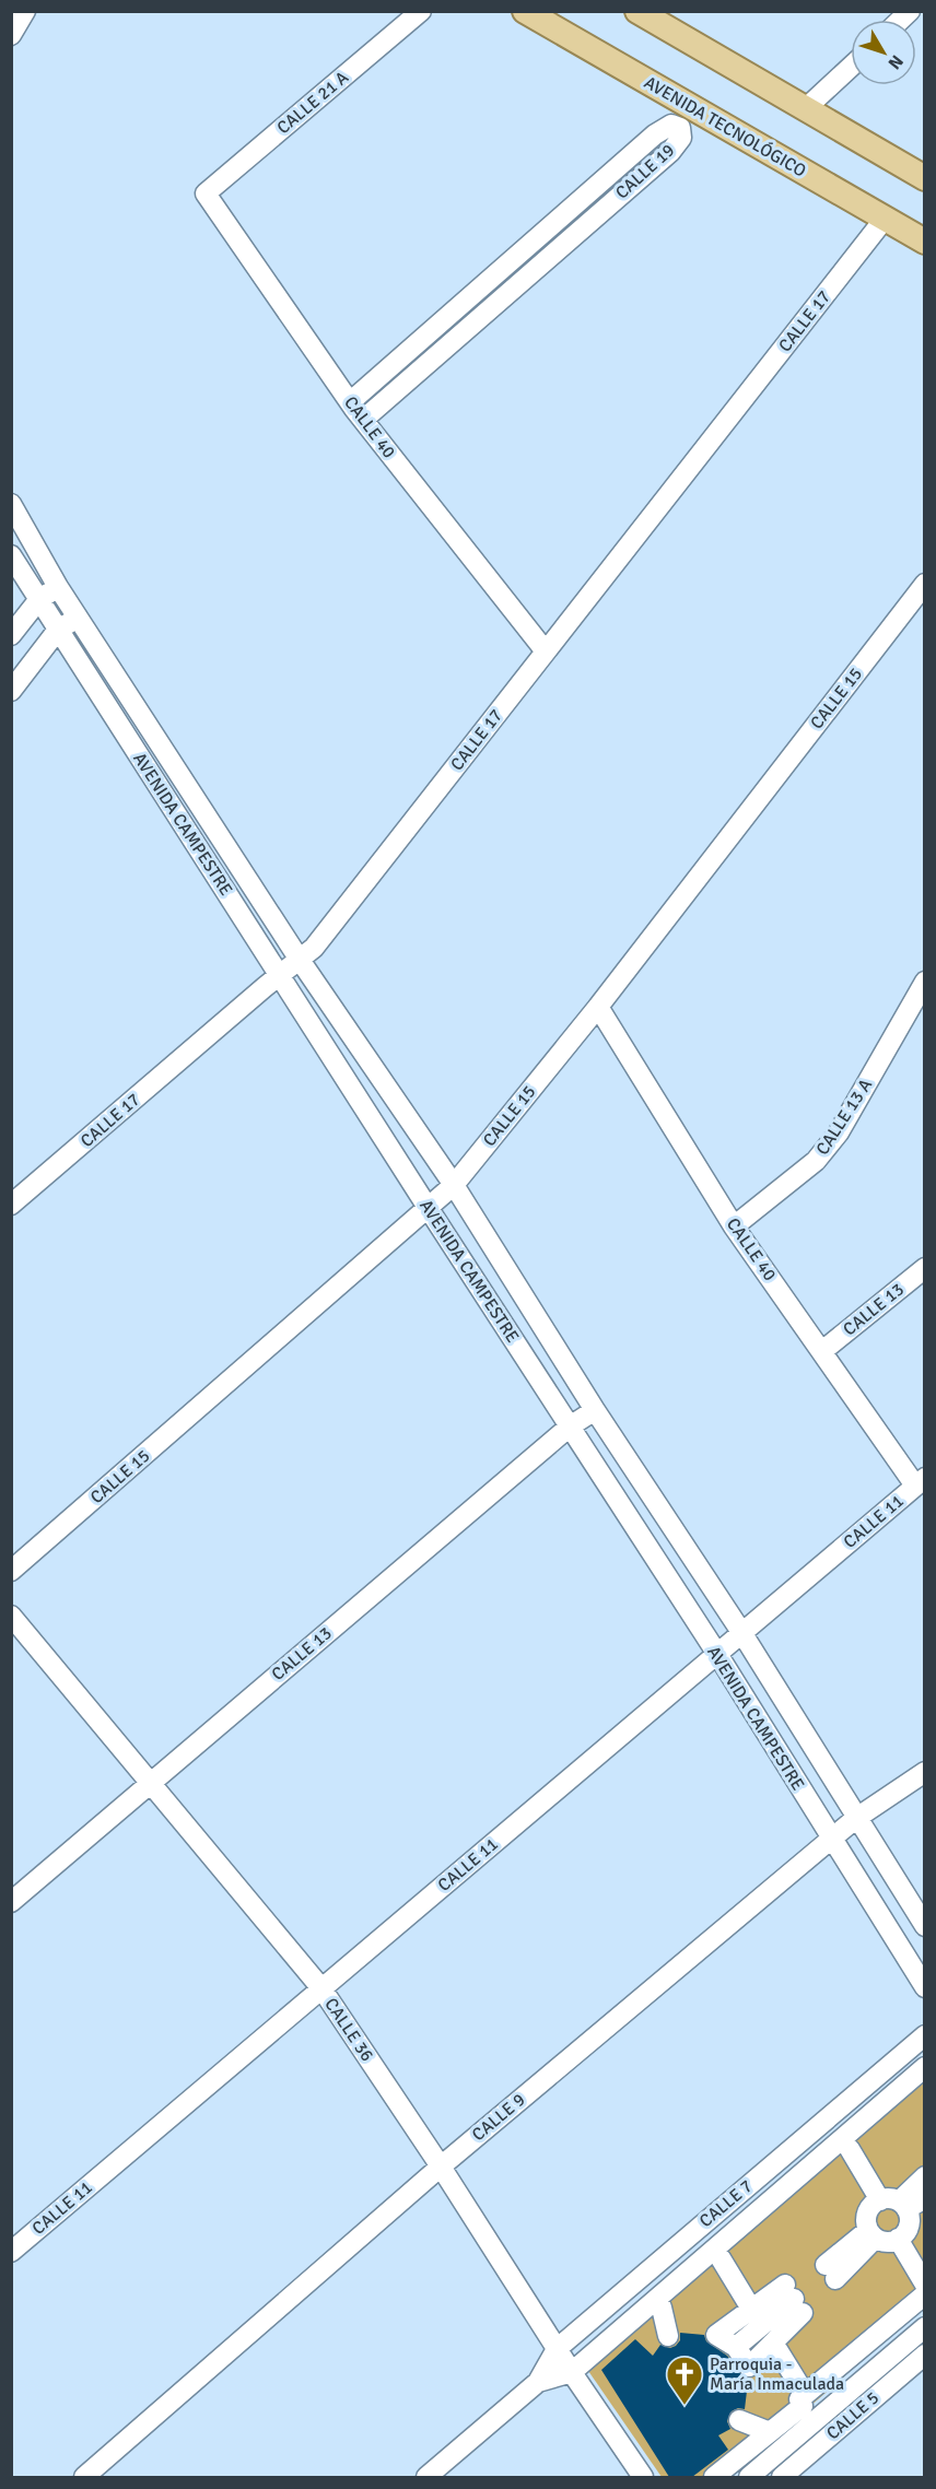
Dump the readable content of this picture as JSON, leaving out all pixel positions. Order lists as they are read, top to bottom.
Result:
{
  "streets": {
    "main road": ["AVENIDA TECNOLÓGICO"],
    "street": [
      "CALLE 21 A",
      "CALLE 19",
      "CALLE 17",
      "CALLE 40",
      "CALLE 15",
      "AVENIDA CAMPESTRE",
      "CALLE 13 A",
      "CALLE 13",
      "CALLE 11",
      "CALLE 36",
      "CALLE 9",
      "CALLE 7",
      "CALLE 5"
    ]
  },
  "crossings": [
    ["CALLE 21 A", "CALLE 40"],
    ["AVENIDA TECNOLÓGICO", "CALLE 17"],
    ["CALLE 19", "CALLE 40"],
    ["CALLE 17", "CALLE 40"],
    ["CALLE 17", "AVENIDA CAMPESTRE"],
    ["CALLE 40", "CALLE 15"],
    ["CALLE 40", "CALLE 13 A"],
    ["CALLE 40", "CALLE 13"],
    ["CALLE 40", "CALLE 11"],
    ["CALLE 15", "AVENIDA CAMPESTRE"],
    ["AVENIDA CAMPESTRE", "CALLE 13"],
    ["AVENIDA CAMPESTRE", "CALLE 11"],
    ["AVENIDA CAMPESTRE", "CALLE 9"],
    ["CALLE 13", "CALLE 36"],
    ["CALLE 11", "CALLE 36"],
    ["CALLE 36", "CALLE 9"],
    ["CALLE 36", "CALLE 7"]
  ],
  "places": {
    "church": ["Parroquia - María Inmaculada"]
  },
  "north": "bottom right"
}
